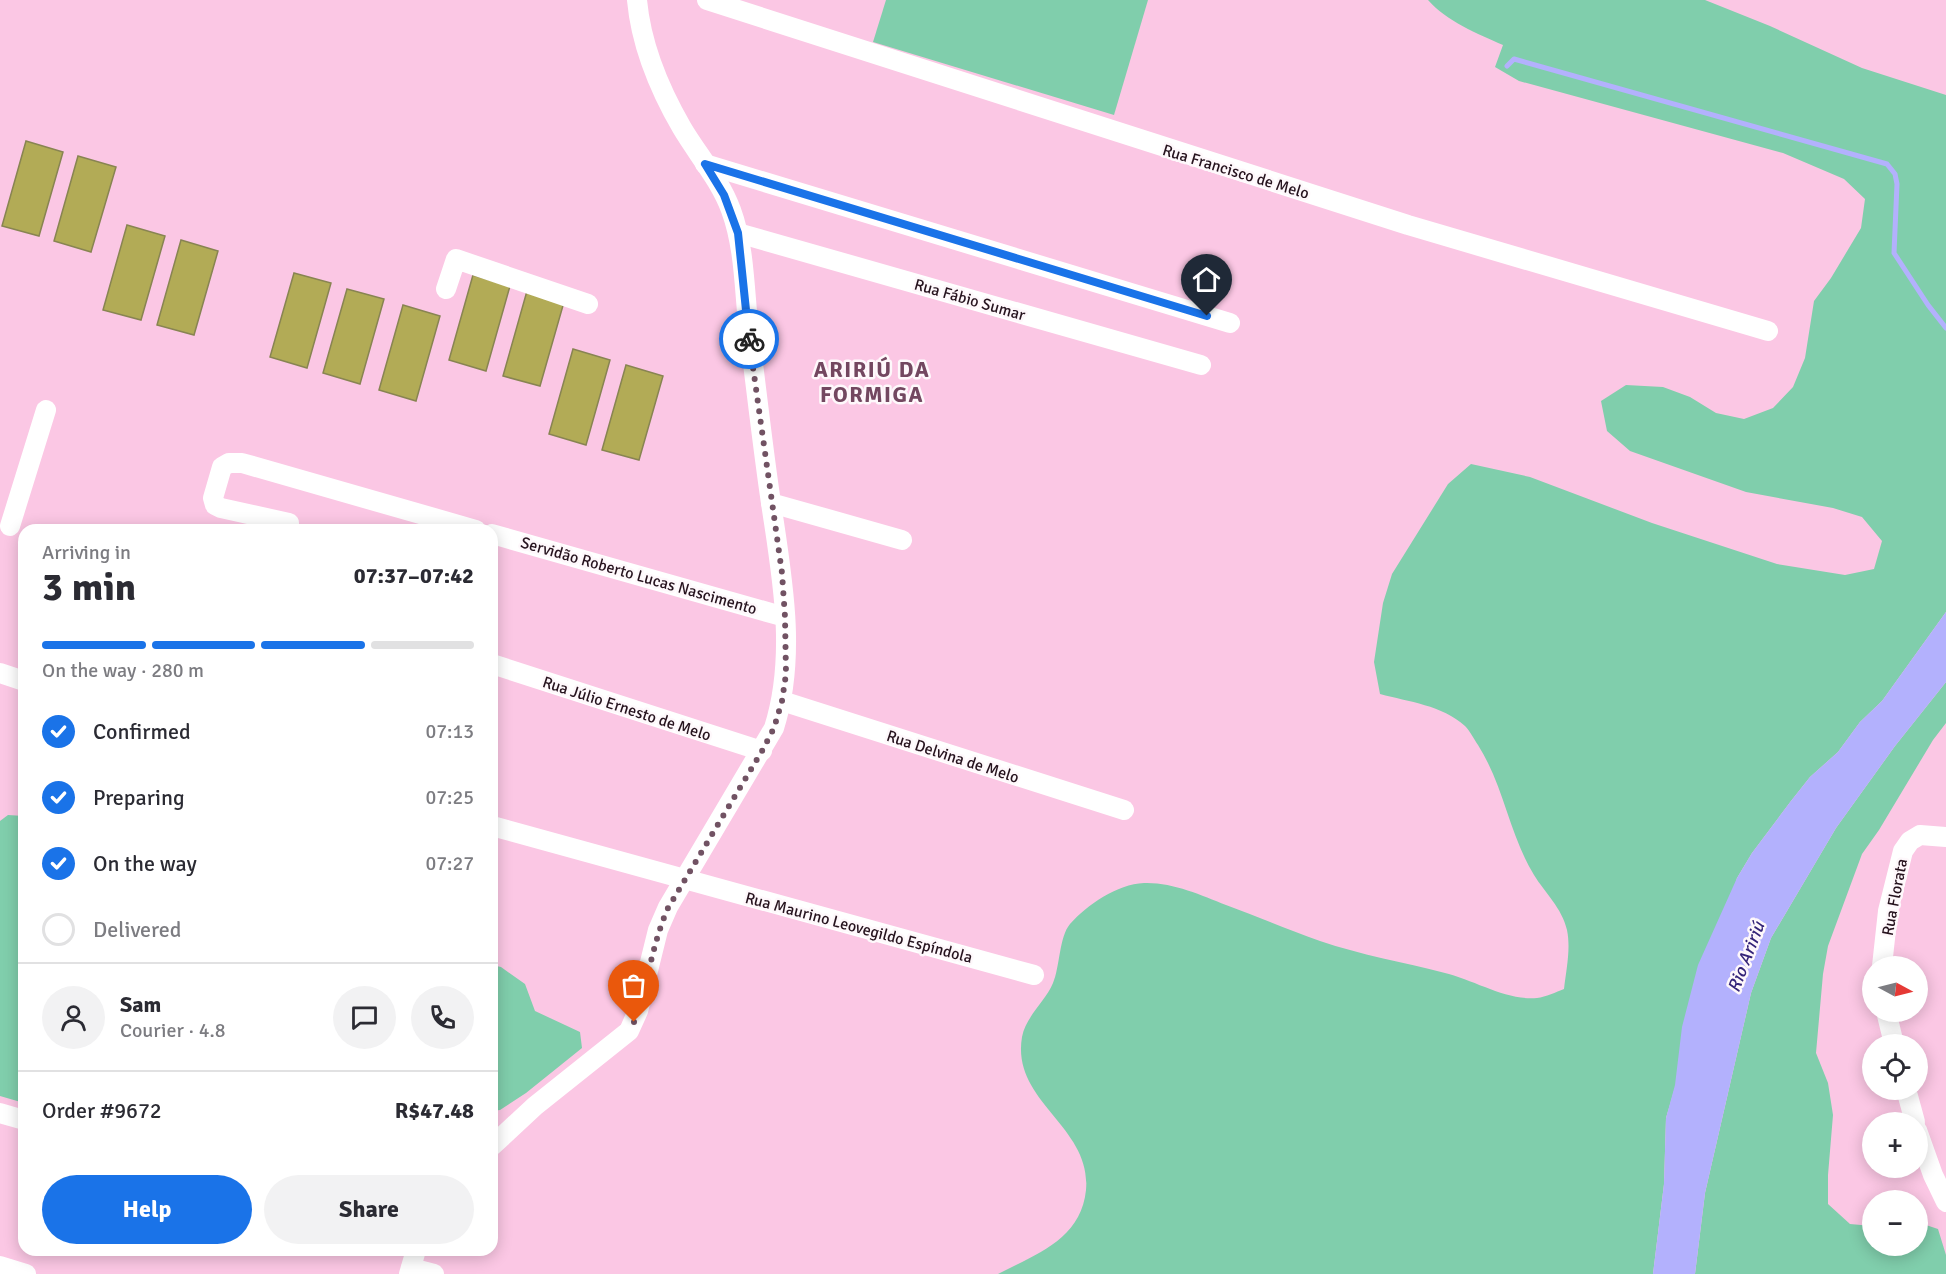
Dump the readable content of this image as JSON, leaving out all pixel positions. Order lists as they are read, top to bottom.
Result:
{
  "streets": {
    "street": [
      "Rua Francisco de Melo",
      "Rua Fábio Sumar",
      "Servidão Roberto Lucas Nascimento",
      "Rua Júlio Ernesto de Melo",
      "Rua Delvina de Melo",
      "Rua Florata",
      "Rua Maurino Leovegildo Espíndola"
    ]
  },
  "districts": ["ARIRIÚ DA FORMIGA"],
  "water": ["Rio Aririú"],
  "north": "right",
  "page": {
    "heading": ["3 min", "Arriving in", "07:37–07:42"],
    "panel": [
      "Sam",
      "Courier · 4.8",
      "Order #9672",
      "R$47.48"
    ],
    "bar": "On the way · 280 m",
    "list": [
      ["Confirmed", "07:13"],
      ["Preparing", "07:25"],
      ["On the way", "07:27"],
      "Delivered"
    ],
    "map_buttons": ["+", "−"],
    "buttons": ["Help", "Share"]
  }
}
